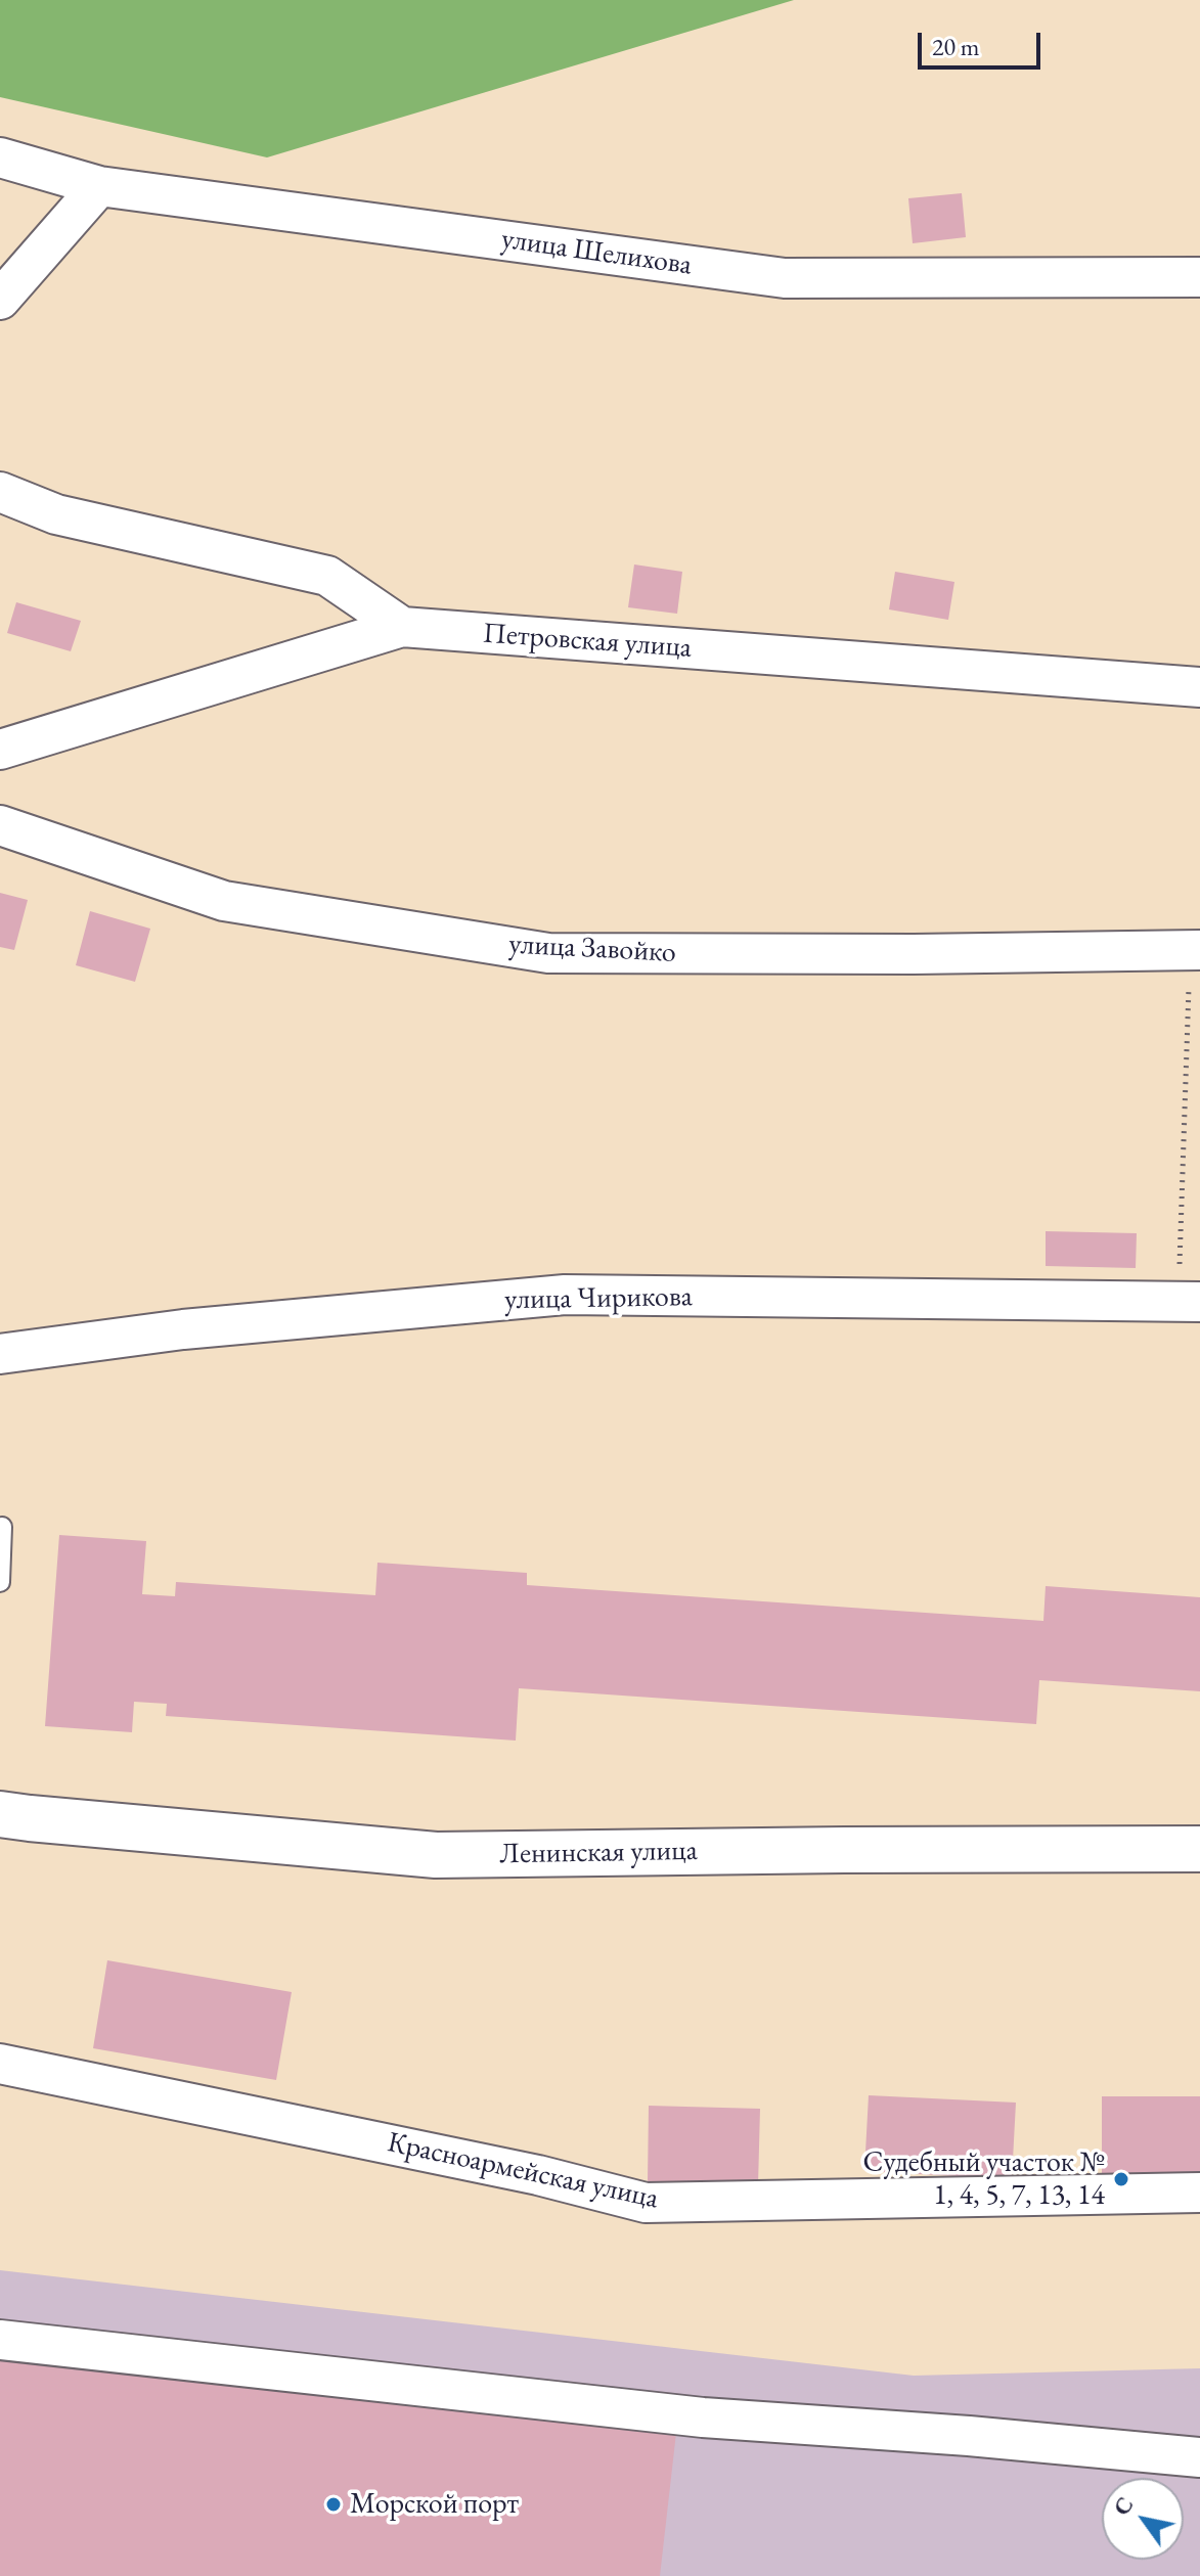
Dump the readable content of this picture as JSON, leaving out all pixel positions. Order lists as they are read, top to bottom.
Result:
{
  "streets": {
    "main road": ["Ленинская улица"],
    "street": [
      "улица Шелихова",
      "Петровская улица",
      "улица Завойко",
      "улица Чирикова",
      "Красноармейская улица"
    ]
  },
  "places": ["Судебный участок № 1, 4, 5, 7, 13, 14", "Морской порт"],
  "scale_bar": "20 m",
  "north": "top left"
}
